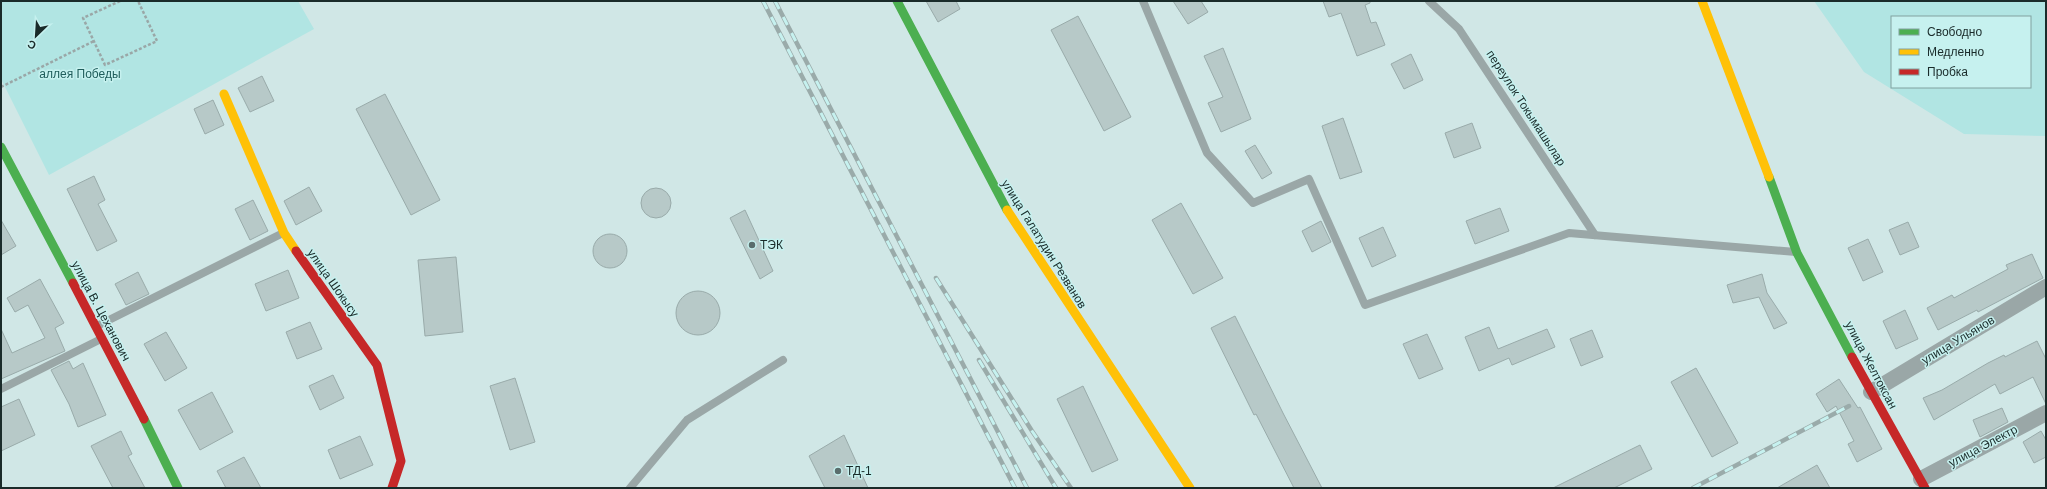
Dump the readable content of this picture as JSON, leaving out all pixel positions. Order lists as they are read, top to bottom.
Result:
{
  "streets": {
    "street": [
      "улица Галатудин Резванов",
      "улица Шокысу",
      "улица В. Цеханович",
      "улица Ульянов",
      "улица Желтоксан",
      "улица Электр"
    ],
    "lane": ["переулок Токымашылар"]
  },
  "crossings": [
    ["улица Ульянов", "улица Желтоксан"],
    ["улица Желтоксан", "улица Электр"]
  ],
  "parks": ["аллея Победы"],
  "places": ["ТЭК", "ТД-1"],
  "legend": ["Свободно", "Медленно", "Пробка"],
  "north": "bottom left"
}
